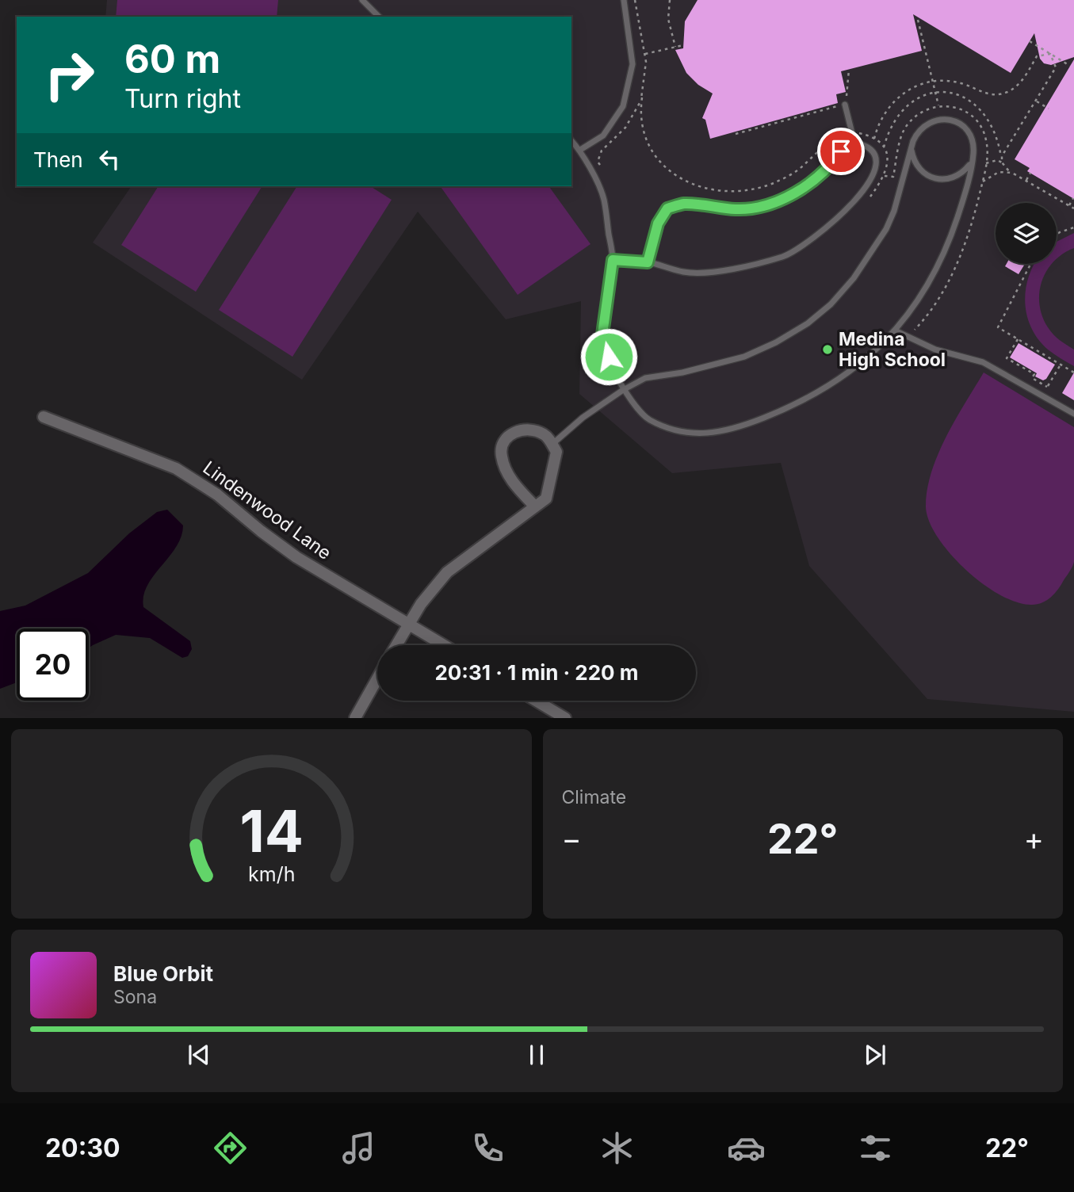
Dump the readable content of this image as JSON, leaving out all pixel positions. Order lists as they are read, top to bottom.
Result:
{
  "streets": {
    "street": ["Lindenwood Lane"]
  },
  "places": ["Medina High School"],
  "page": {
    "turn": ["60 m", "Turn right"],
    "then": "Then",
    "limit": "20",
    "trip": "20:31 · 1 min · 220 m",
    "tile": "Climate",
    "heat": ["−", "22°", "+"],
    "song": ["Blue Orbit", "Sona"],
    "tabs": ["20:30", "22°"],
    "gauge": ["14", "km/h"]
  }
}
